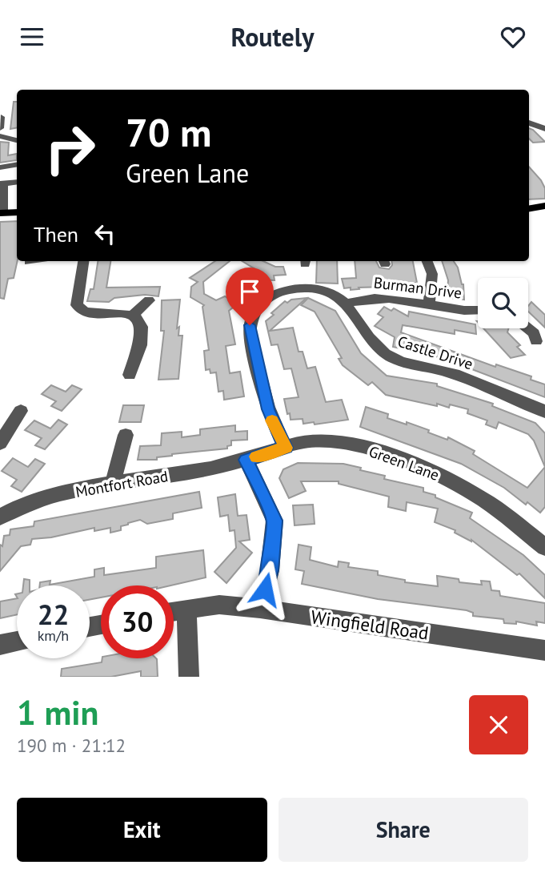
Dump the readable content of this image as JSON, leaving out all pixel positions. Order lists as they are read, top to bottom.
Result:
{
  "streets": {
    "street": [
      "Burman Drive",
      "Castle Drive",
      "Green Lane",
      "Montfort Road",
      "Wingfield Road"
    ]
  },
  "crossings": [
    ["Burman Drive", "Castle Drive"],
    ["Green Lane", "Montfort Road"]
  ],
  "page": {
    "header": "Routely",
    "turn": ["70 m", "Green Lane"],
    "then": "Then",
    "speed": "22 km/h",
    "limit": "30",
    "heading": ["1 min", "190 m · 21:12"],
    "buttons": ["Exit", "Share"]
  }
}
